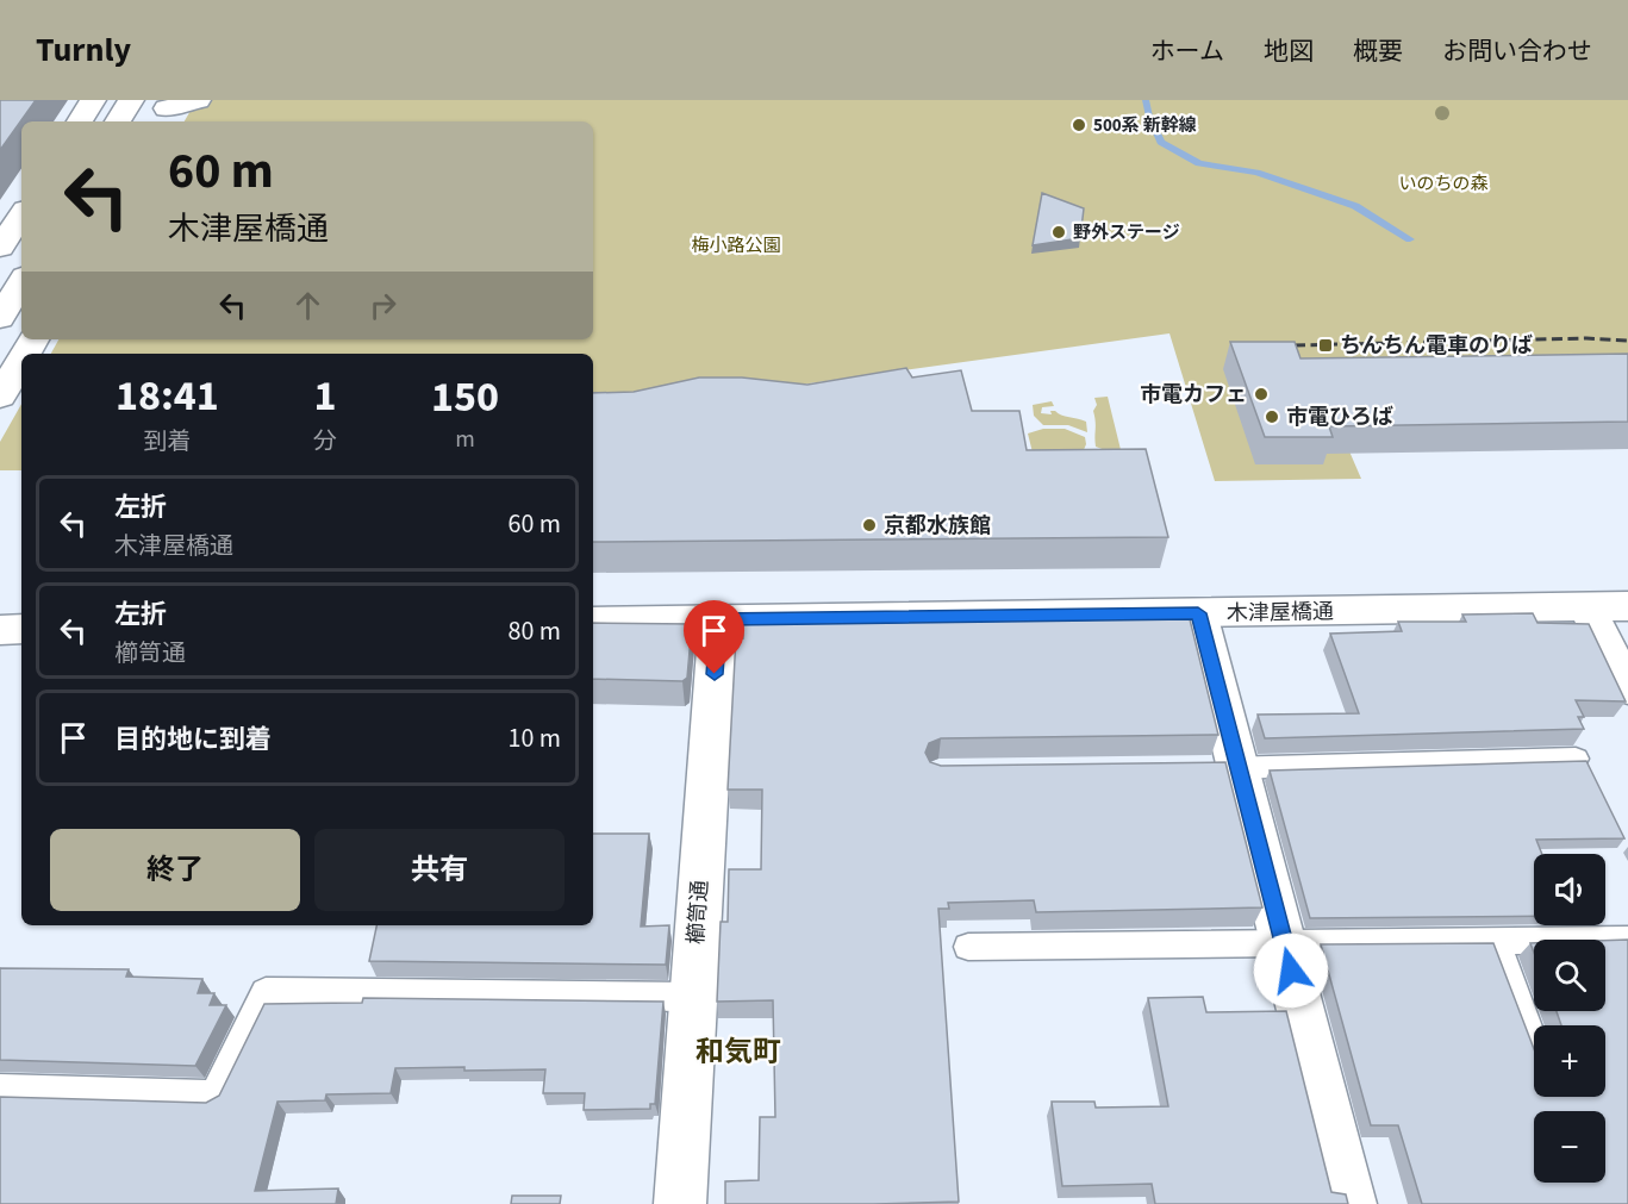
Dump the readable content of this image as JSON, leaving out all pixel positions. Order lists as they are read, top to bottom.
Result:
{
  "streets": {
    "street": ["木津屋橋通", "櫛笥通"]
  },
  "crossings": [
    ["木津屋橋通", "櫛笥通"]
  ],
  "districts": ["和気町"],
  "parks": ["いのちの森", "梅小路公園"],
  "places": {
    "other": [
      "500系 新幹線",
      "野外ステージ",
      "市電カフェ",
      "市電ひろば",
      "京都水族館"
    ],
    "transit": ["ちんちん電車のりば"]
  },
  "page": {
    "header": "Turnly",
    "nav": [
      "ホーム",
      "地図",
      "概要",
      "お問い合わせ"
    ],
    "turn": ["60 m", "木津屋橋通"],
    "eta": [
      "18:41",
      "到着",
      "1",
      "分",
      "150",
      "m"
    ],
    "list": [
      {
        "name": "左折",
        "note": "木津屋橋通",
        "value": "60 m"
      },
      {
        "name": "左折",
        "note": "櫛笥通",
        "value": "80 m"
      },
      {
        "name": "目的地に到着",
        "value": "10 m"
      }
    ],
    "buttons": ["終了", "共有"],
    "map_buttons": ["+", "−"]
  }
}
